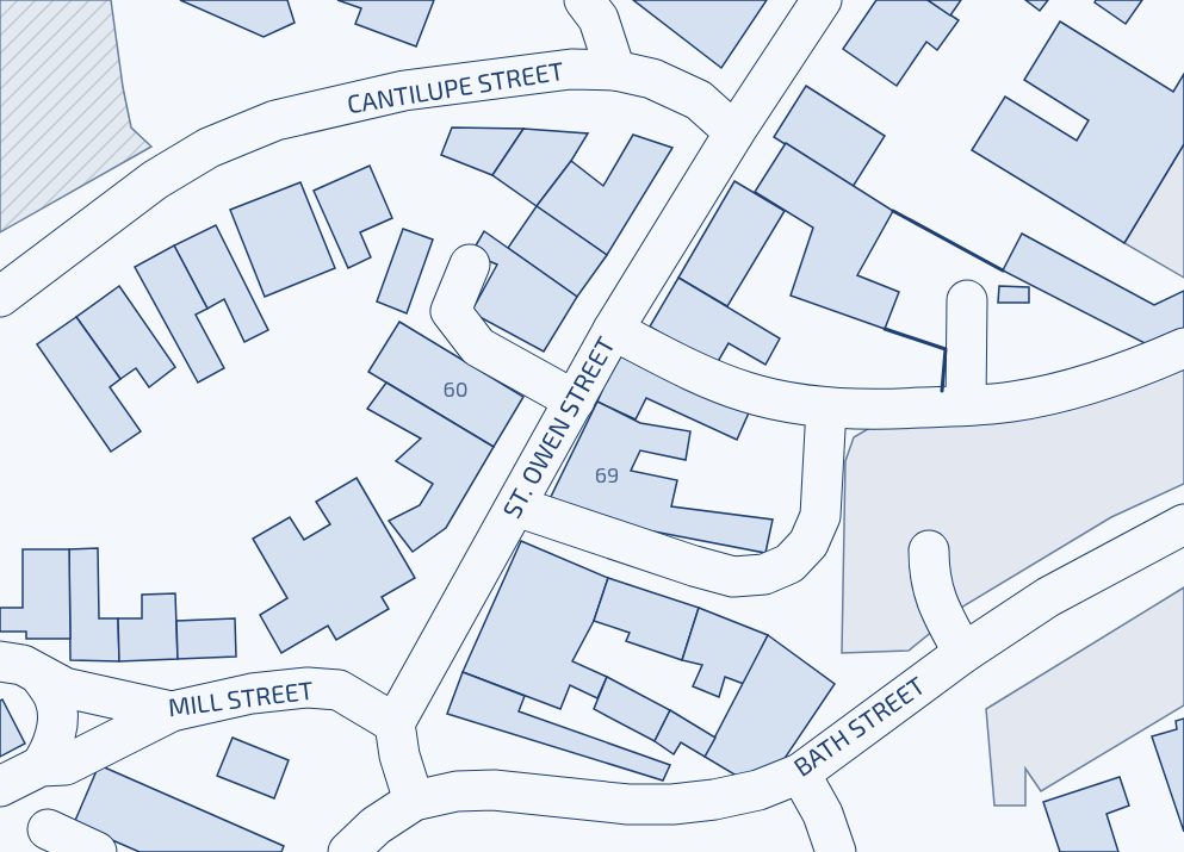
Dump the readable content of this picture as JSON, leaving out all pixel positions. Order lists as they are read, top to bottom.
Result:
{
  "streets": {
    "main road": [
      "CANTILUPE STREET",
      "ST. OWEN STREET",
      "MILL STREET",
      "BATH STREET"
    ]
  },
  "crossings": [
    ["CANTILUPE STREET", "ST. OWEN STREET"],
    ["ST. OWEN STREET", "MILL STREET"]
  ],
  "house_numbers": ["60", "69"]
}
